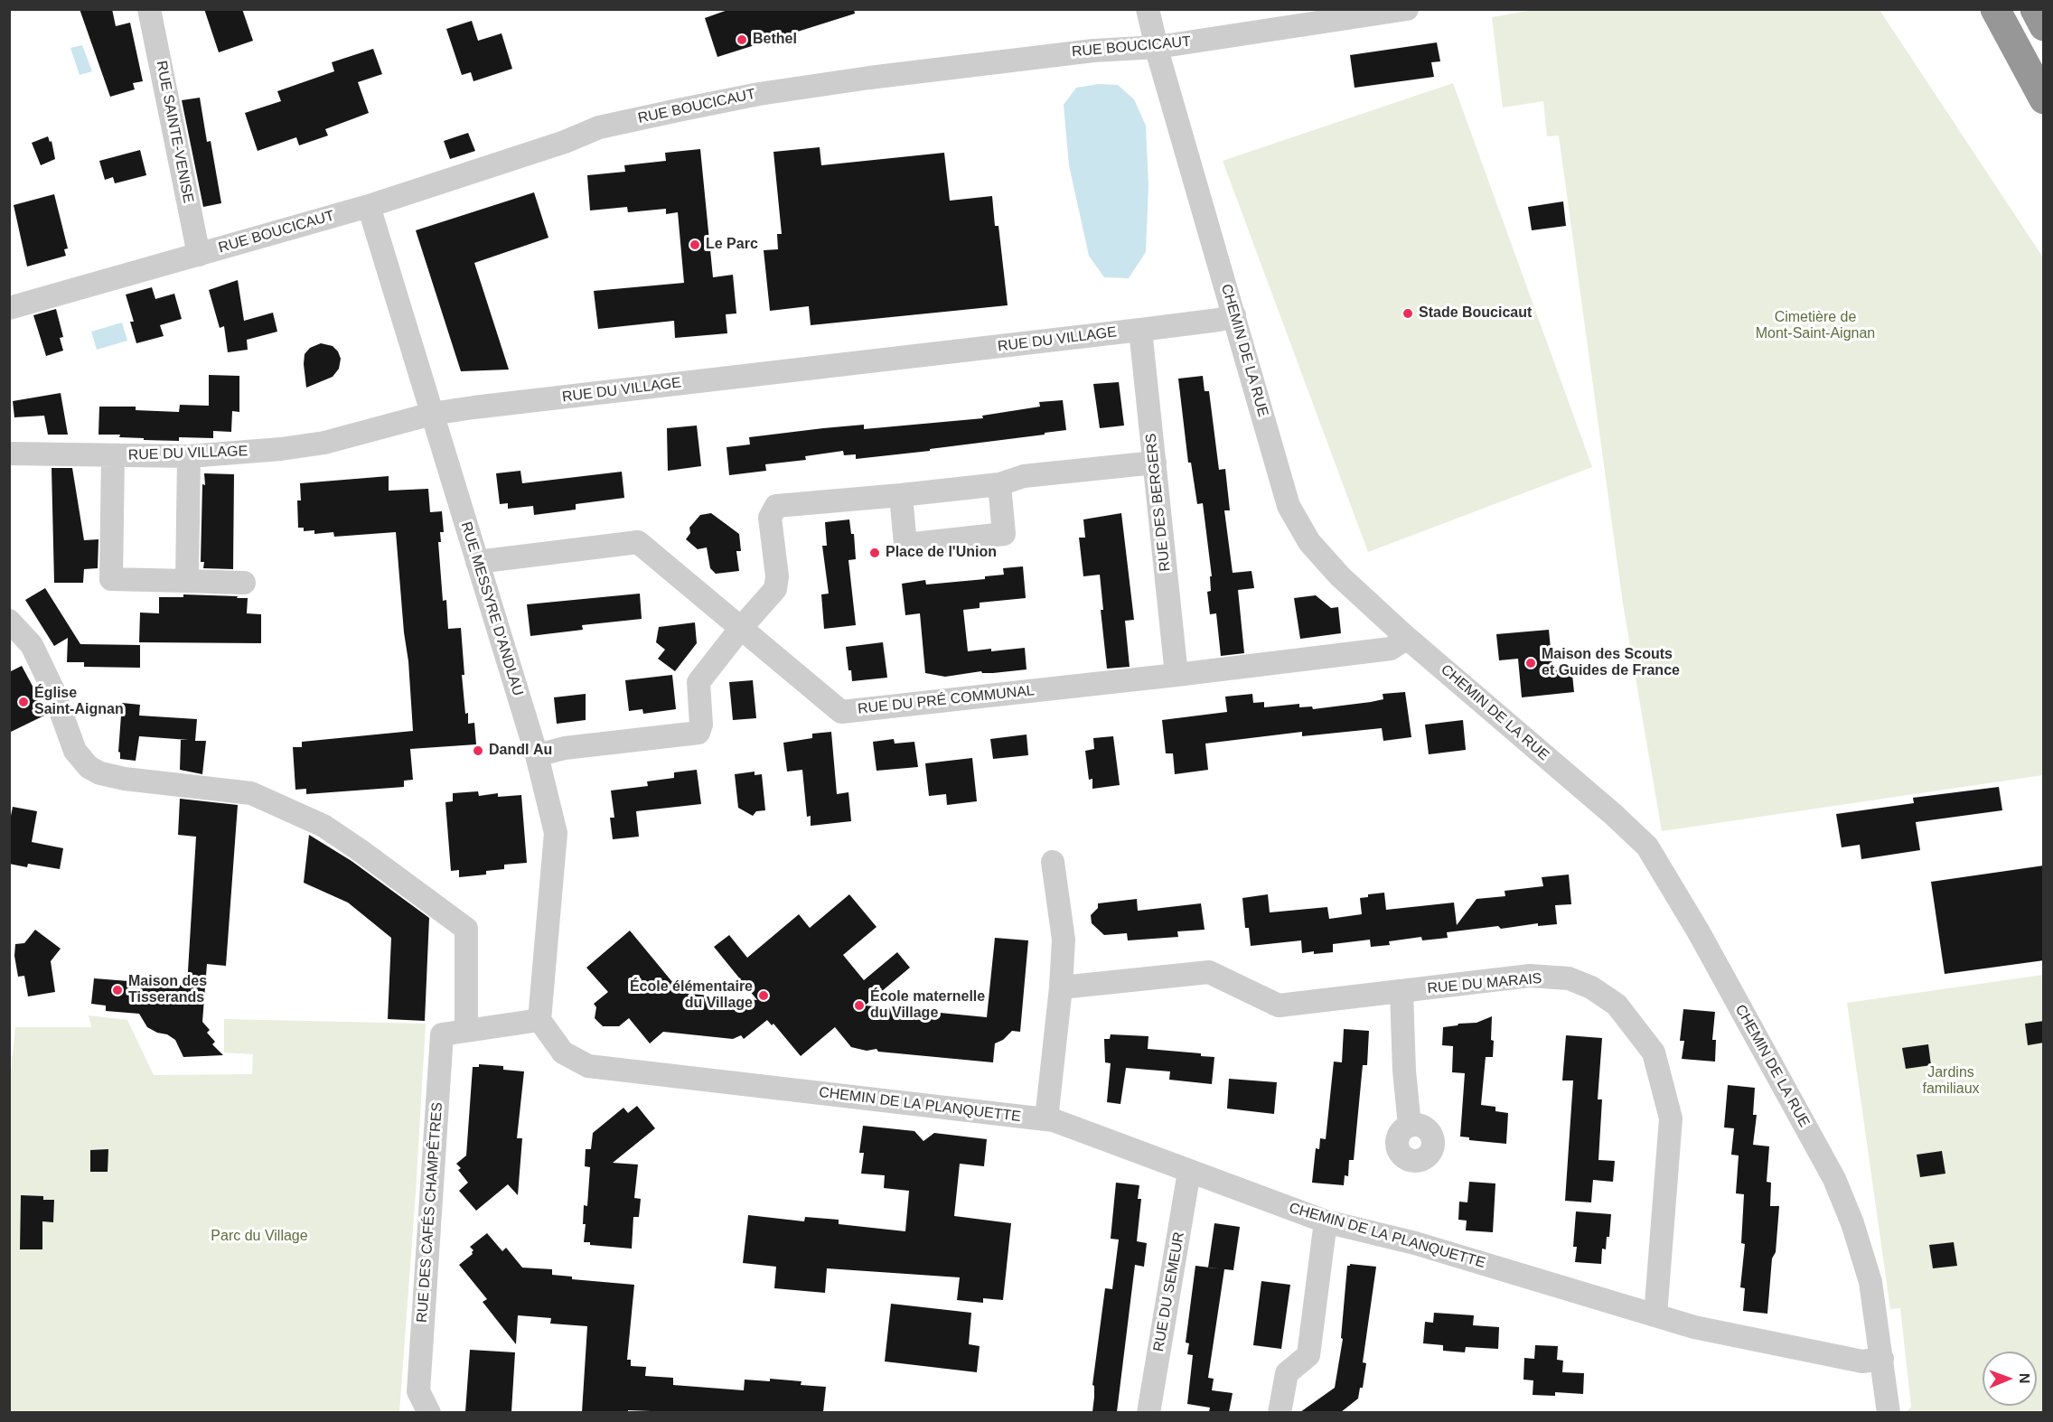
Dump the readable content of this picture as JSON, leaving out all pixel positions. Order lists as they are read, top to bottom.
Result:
{
  "streets": {
    "street": [
      "RUE BOUCICAUT",
      "RUE SAINTE-VENISE",
      "RUE DU VILLAGE",
      "CHEMIN DE LA RUE",
      "RUE DES BERGERS",
      "RUE MESSYRE D'ANDLAU",
      "RUE DU PRÉ COMMUNAL",
      "RUE DU MARAIS",
      "CHEMIN DE LA PLANQUETTE",
      "RUE DES CAFÉS CHAMPÊTRES",
      "RUE DU SEMEUR"
    ]
  },
  "crossings": [
    ["RUE BOUCICAUT", "RUE SAINTE-VENISE"],
    ["RUE BOUCICAUT", "CHEMIN DE LA RUE"],
    ["RUE BOUCICAUT", "RUE MESSYRE D'ANDLAU"],
    ["RUE DU VILLAGE", "CHEMIN DE LA RUE"],
    ["RUE DU VILLAGE", "RUE DES BERGERS"],
    ["RUE DU VILLAGE", "RUE MESSYRE D'ANDLAU"],
    ["CHEMIN DE LA RUE", "RUE DU PRÉ COMMUNAL"],
    ["CHEMIN DE LA RUE", "CHEMIN DE LA PLANQUETTE"],
    ["RUE DES BERGERS", "RUE DU PRÉ COMMUNAL"],
    ["RUE MESSYRE D'ANDLAU", "RUE DU PRÉ COMMUNAL"],
    ["RUE MESSYRE D'ANDLAU", "CHEMIN DE LA PLANQUETTE"],
    ["RUE DU MARAIS", "CHEMIN DE LA PLANQUETTE"],
    ["CHEMIN DE LA PLANQUETTE", "RUE DU SEMEUR"]
  ],
  "parks": ["Cimetière de Mont-Saint-Aignan", "Jardins familiaux", "Parc du Village"],
  "places": [
    "Bethel",
    "Le Parc",
    "Stade Boucicaut",
    "Place de l'Union",
    "Maison des Scouts et Guides de France",
    "Église Saint-Aignan",
    "Dandl Au",
    "Maison des Tisserands",
    "École élémentaire du Village",
    "École maternelle du Village"
  ],
  "north": "right"
}
